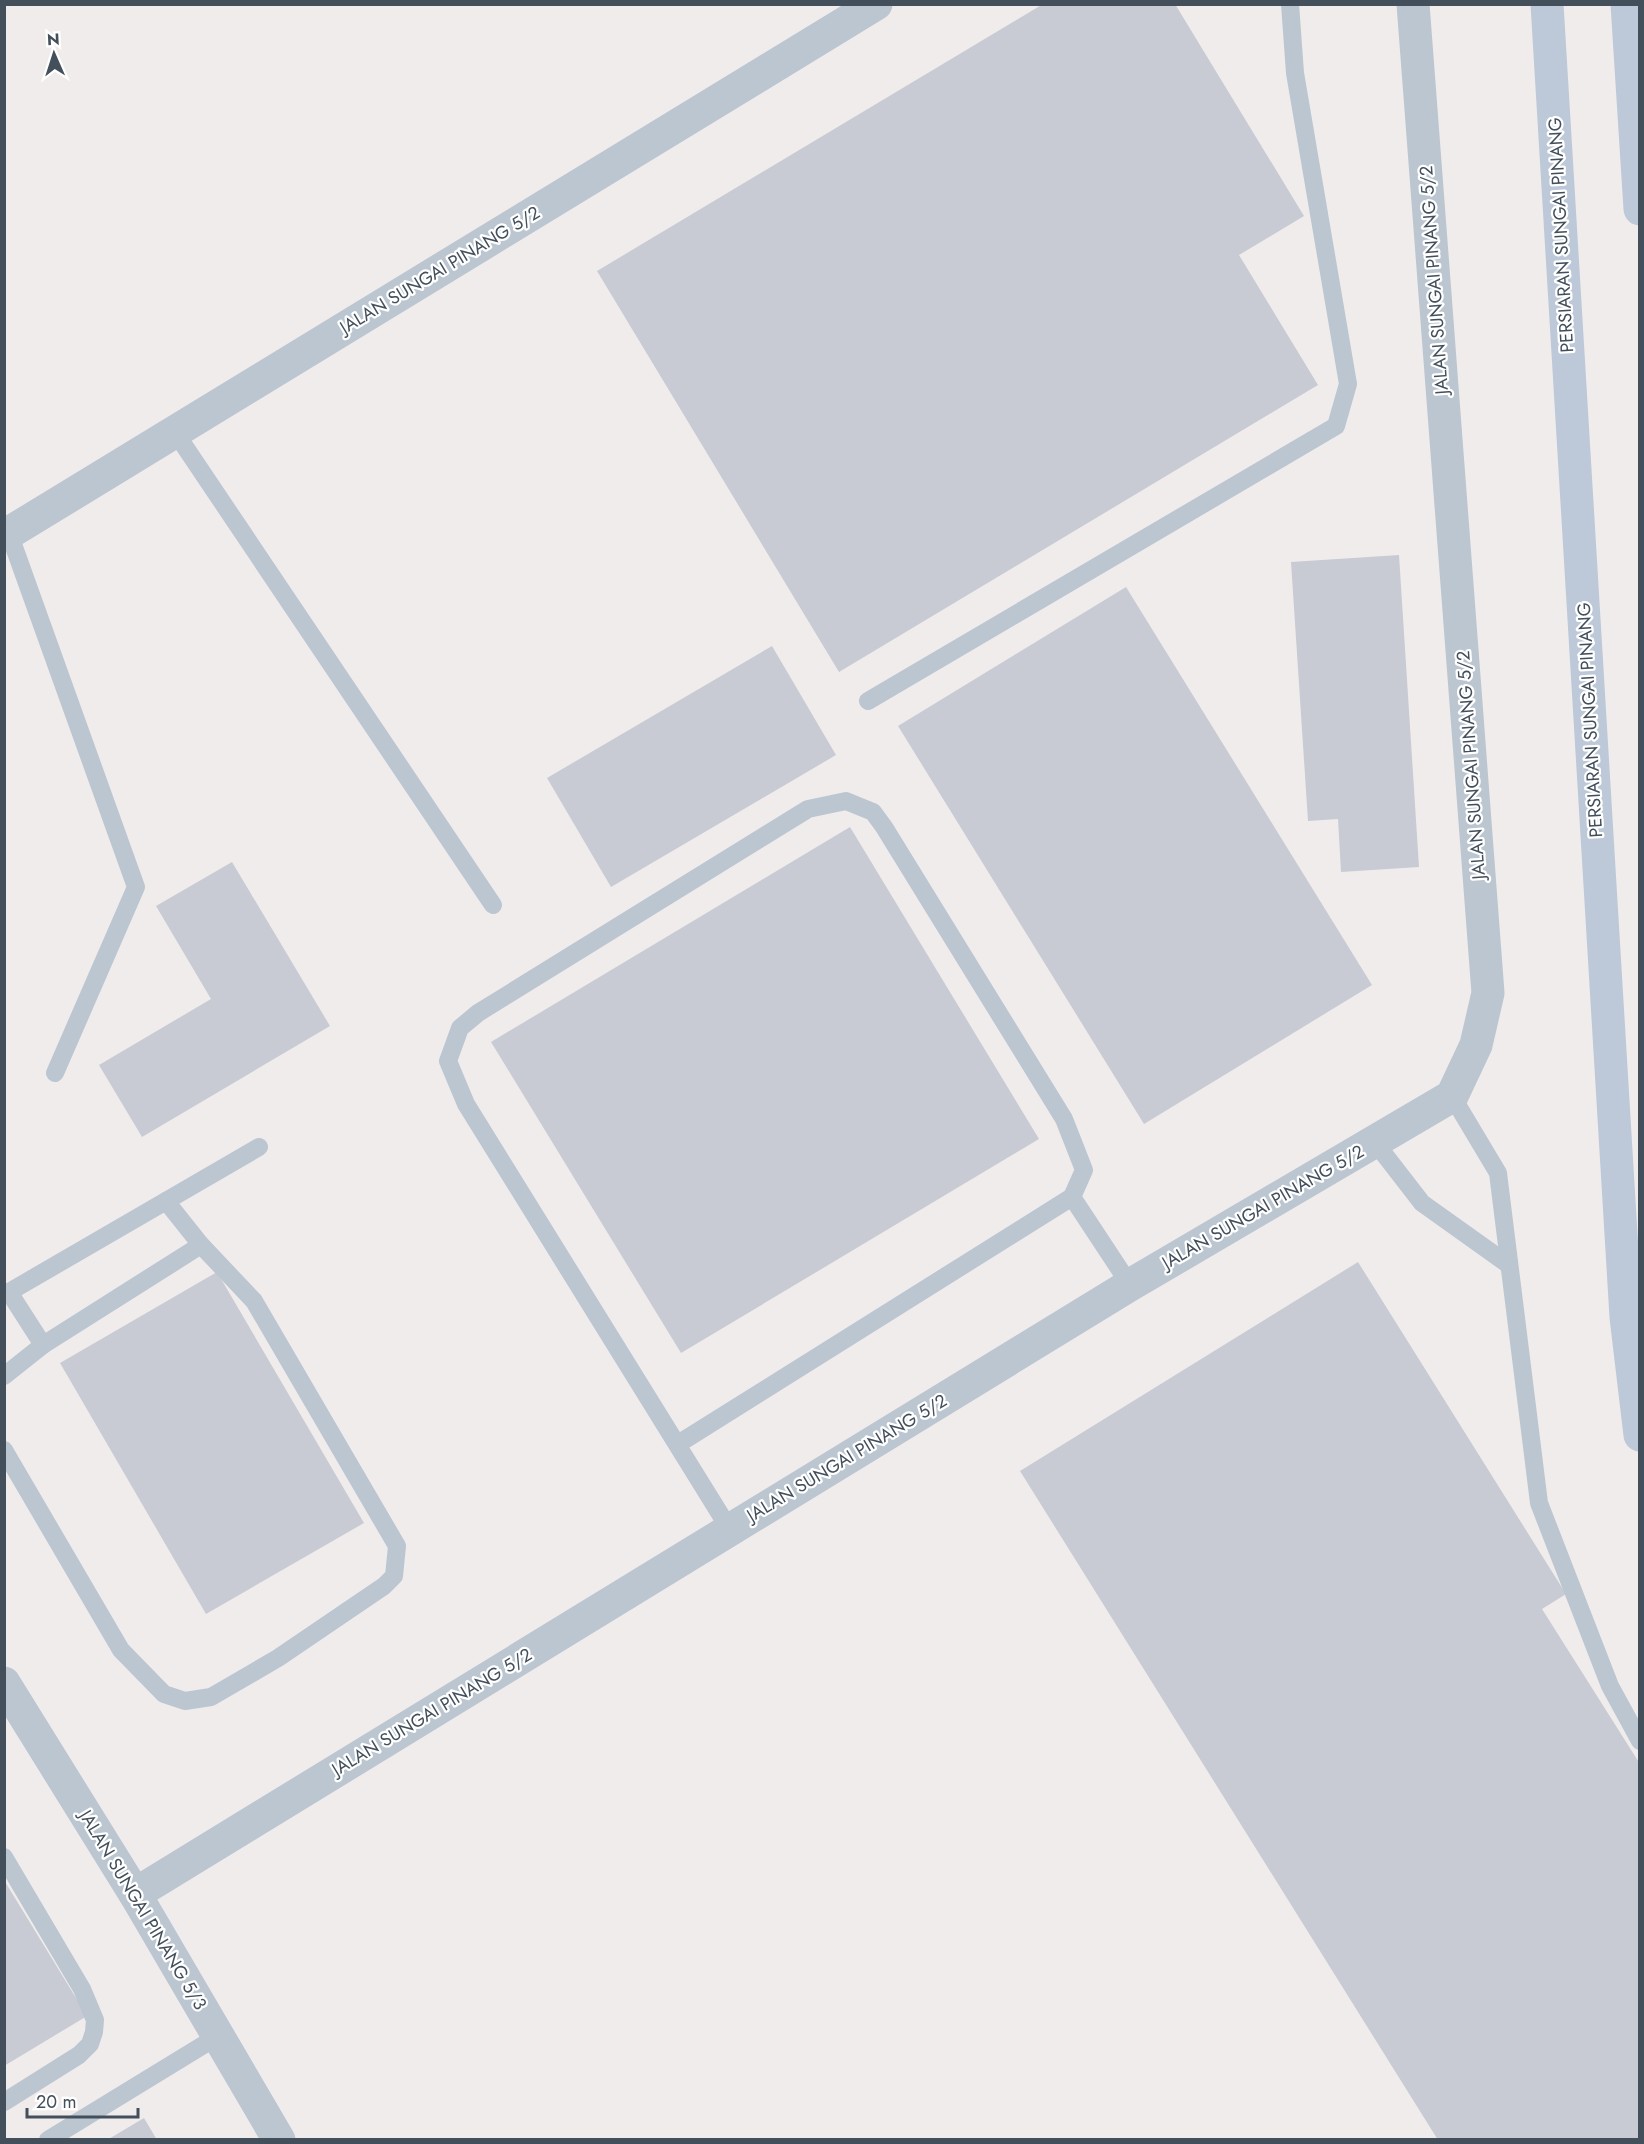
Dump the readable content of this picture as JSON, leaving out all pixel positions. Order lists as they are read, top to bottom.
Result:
{
  "streets": {
    "street": ["PERSIARAN SUNGAI PINANG", "JALAN SUNGAI PINANG 5/2", "JALAN SUNGAI PINANG 5/3"]
  },
  "crossings": [
    ["JALAN SUNGAI PINANG 5/2", "JALAN SUNGAI PINANG 5/3"]
  ],
  "scale_bar": "20 m",
  "north": "top"
}
